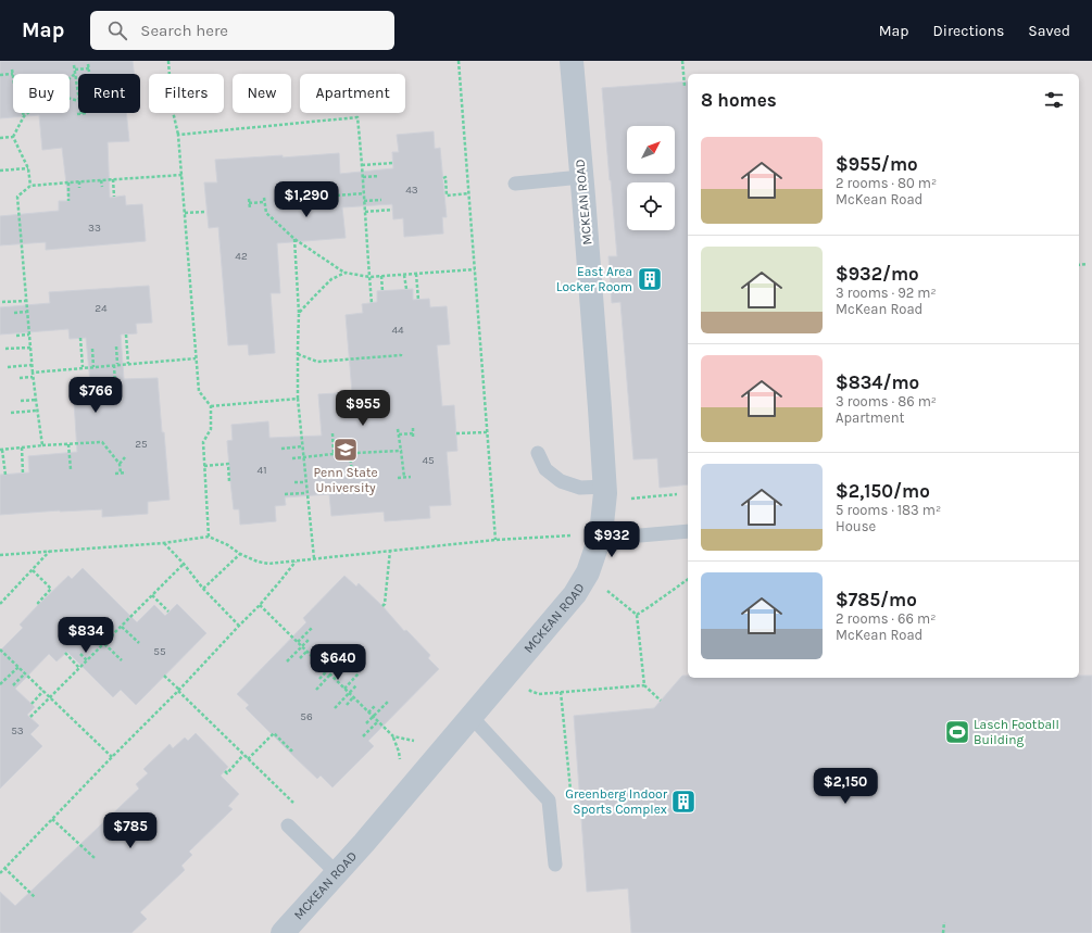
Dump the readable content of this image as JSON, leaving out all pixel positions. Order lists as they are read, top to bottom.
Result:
{
  "streets": {
    "street": ["MCKEAN ROAD"]
  },
  "places": {
    "building": ["East Area Locker Room", "Greenberg Indoor Sports Complex"],
    "school or university": ["Penn State University"],
    "sports": ["Lasch Football Building"]
  },
  "house_numbers": [
    "43",
    "33",
    "42",
    "24",
    "44",
    "25",
    "45",
    "41",
    "55",
    "56",
    "53"
  ],
  "north": "top right",
  "page": {
    "header": "Map",
    "search": "Search here",
    "nav": ["Map", "Directions", "Saved"],
    "chip": [
      "Buy",
      "Rent",
      "Filters",
      "New",
      "Apartment"
    ],
    "heading": "8 homes",
    "list": [
      {
        "name": "$955/mo",
        "note": "2 rooms · 80 m² · McKean Road"
      },
      {
        "name": "$932/mo",
        "note": "3 rooms · 92 m² · McKean Road"
      },
      {
        "name": "$834/mo",
        "note": "3 rooms · 86 m² · Apartment"
      },
      {
        "name": "$2,150/mo",
        "note": "5 rooms · 183 m² · House"
      },
      {
        "name": "$785/mo",
        "note": "2 rooms · 66 m² · McKean Road"
      }
    ],
    "price": [
      "$1,290",
      "$766",
      "$955",
      "$932",
      "$834",
      "$640",
      "$2,150",
      "$785"
    ]
  }
}
